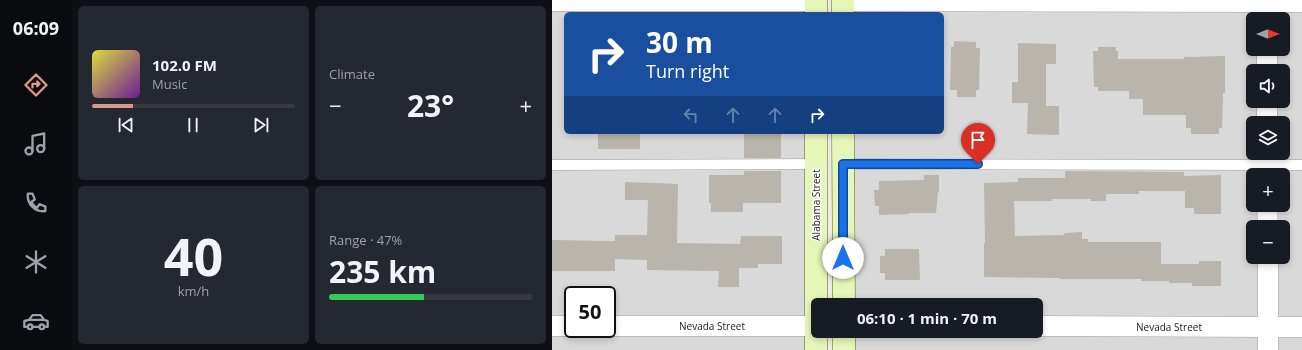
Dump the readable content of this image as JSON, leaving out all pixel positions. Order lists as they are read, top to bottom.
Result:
{
  "streets": {
    "main road": ["Alabama Street"],
    "street": ["Nevada Street"]
  },
  "north": "right",
  "page": {
    "tabs": "06:09",
    "tile": [
      "Climate",
      ["40", "km/h"],
      ["Range · 47%", "235 km"]
    ],
    "map_buttons": ["+", "−"],
    "turn": ["30 m", "Turn right"],
    "song": ["102.0 FM", "Music"],
    "heat": ["−", "23°", "+"],
    "limit": "50",
    "trip": "06:10 · 1 min · 70 m"
  }
}
